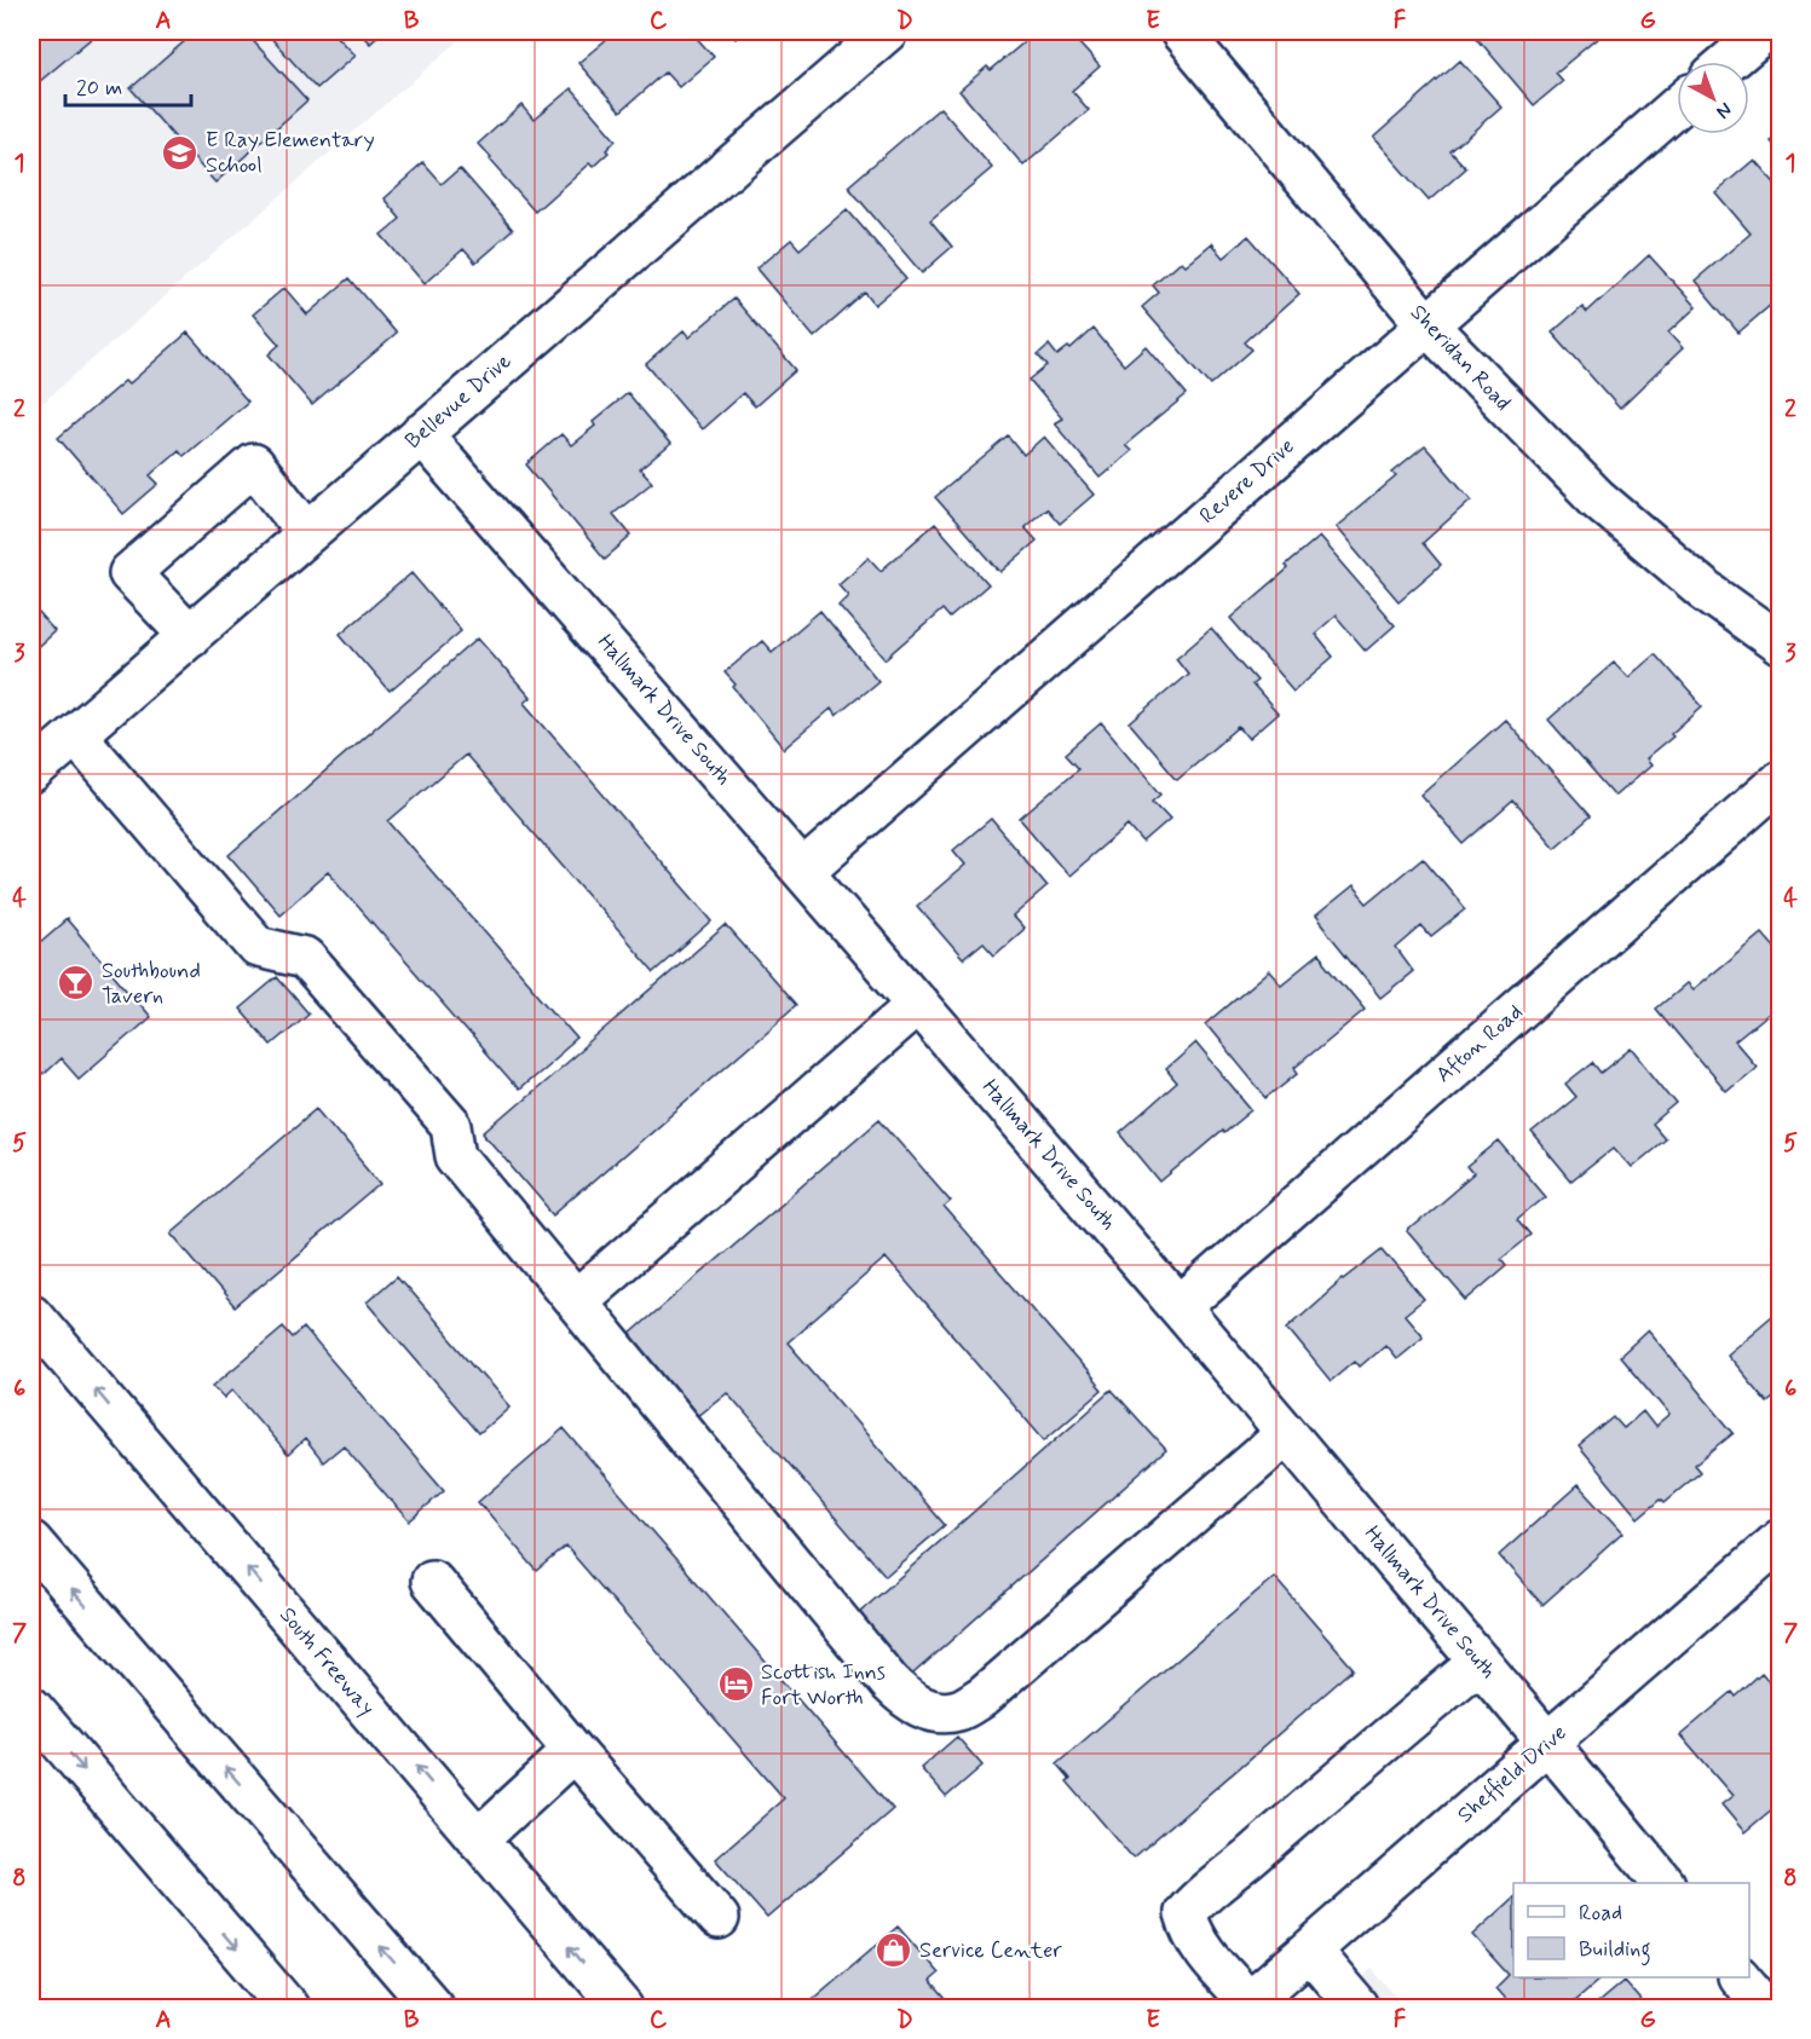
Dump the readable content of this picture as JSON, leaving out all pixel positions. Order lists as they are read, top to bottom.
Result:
{
  "streets": {
    "main road": [
      "Sheridan Road",
      "Bellevue Drive",
      "Revere Drive",
      "Hallmark Drive South",
      "Afton Road",
      "South Freeway",
      "Sheffield Drive"
    ]
  },
  "crossings": [
    ["Sheridan Road", "Revere Drive"],
    ["Bellevue Drive", "Hallmark Drive South"],
    ["Revere Drive", "Hallmark Drive South"],
    ["Hallmark Drive South", "Afton Road"],
    ["Hallmark Drive South", "Sheffield Drive"]
  ],
  "places": {
    "school or university": ["E Ray Elementary School"],
    "bar": ["Southbound Tavern"],
    "hotel": ["Scottish Inns Fort Worth"],
    "shop": ["Service Center"]
  },
  "legend": ["Road", "Building"],
  "scale_bar": "20 m",
  "north": "bottom right",
  "grid": {
    "columns": [
      "A",
      "B",
      "C",
      "D",
      "E",
      "F",
      "G"
    ],
    "rows": [
      "1",
      "2",
      "3",
      "4",
      "5",
      "6",
      "7",
      "8"
    ]
  }
}
